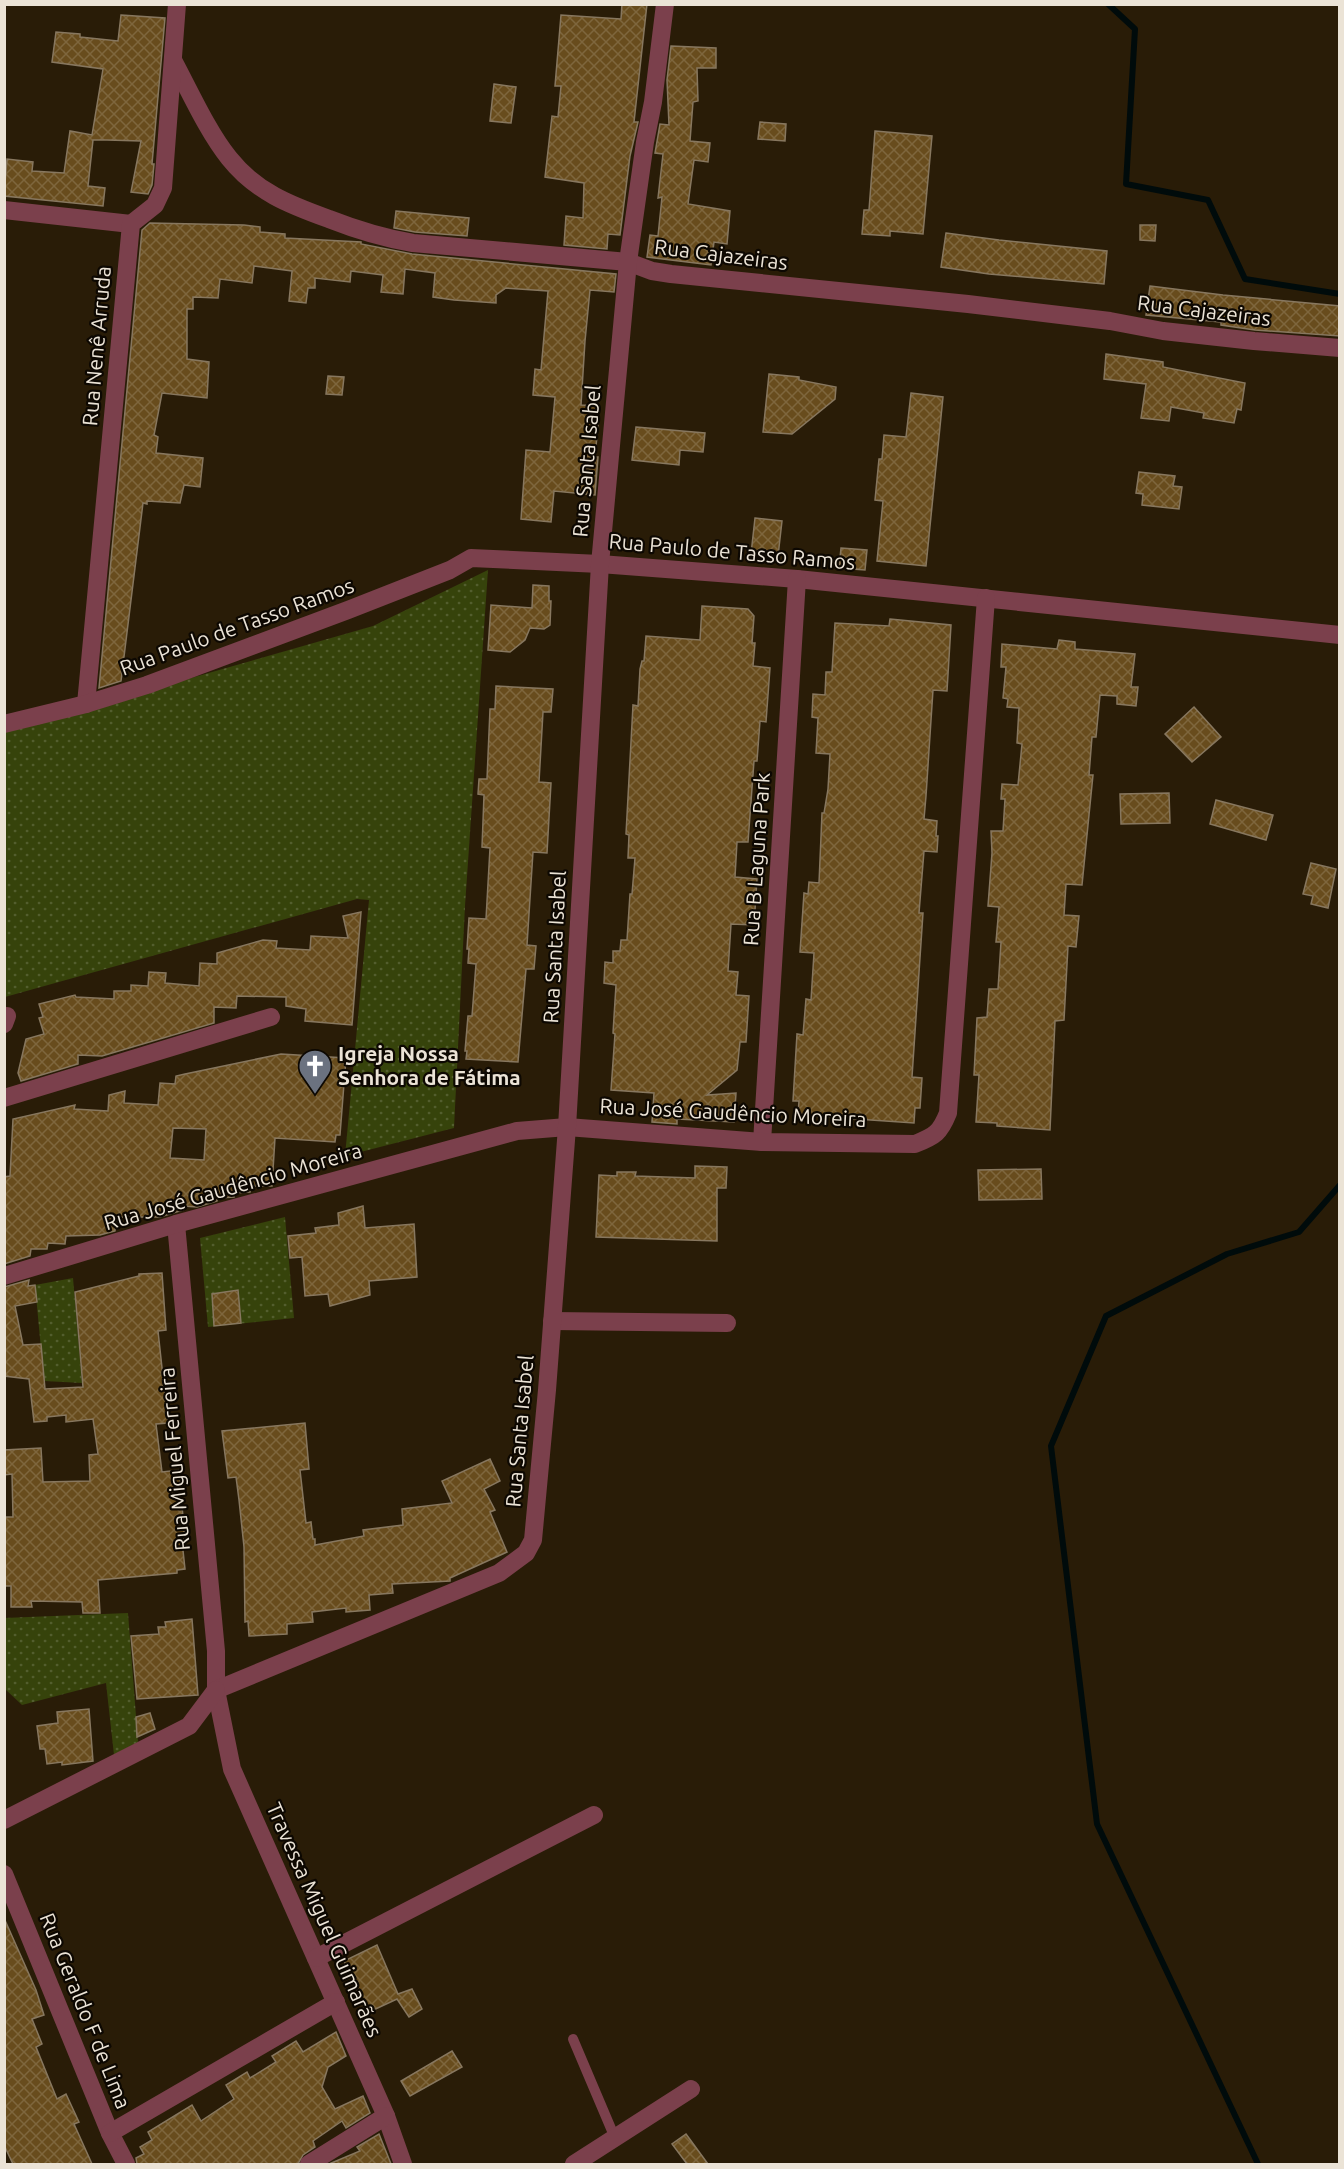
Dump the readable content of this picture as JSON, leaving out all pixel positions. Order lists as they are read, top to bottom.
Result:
{
  "streets": {
    "street": [
      "Rua Cajazeiras",
      "Rua Nenê Arruda",
      "Rua Santa Isabel",
      "Rua Paulo de Tasso Ramos",
      "Rua B Laguna Park",
      "Rua José Gaudêncio Moreira",
      "Rua Miguel Ferreira",
      "Travessa Miguel Guimarães",
      "Rua Geraldo F de Lima"
    ]
  },
  "crossings": [
    ["Rua Cajazeiras", "Rua Santa Isabel"],
    ["Rua Nenê Arruda", "Rua Paulo de Tasso Ramos"],
    ["Rua Santa Isabel", "Rua Paulo de Tasso Ramos"],
    ["Rua Santa Isabel", "Rua José Gaudêncio Moreira"],
    ["Rua Santa Isabel", "Rua Miguel Ferreira"],
    ["Rua Santa Isabel", "Travessa Miguel Guimarães"],
    ["Rua Paulo de Tasso Ramos", "Rua B Laguna Park"],
    ["Rua Paulo de Tasso Ramos", "Rua José Gaudêncio Moreira"],
    ["Rua B Laguna Park", "Rua José Gaudêncio Moreira"],
    ["Rua José Gaudêncio Moreira", "Rua Miguel Ferreira"],
    ["Rua Miguel Ferreira", "Travessa Miguel Guimarães"]
  ],
  "places": {
    "church": ["Igreja Nossa Senhora de Fátima"]
  }
}
